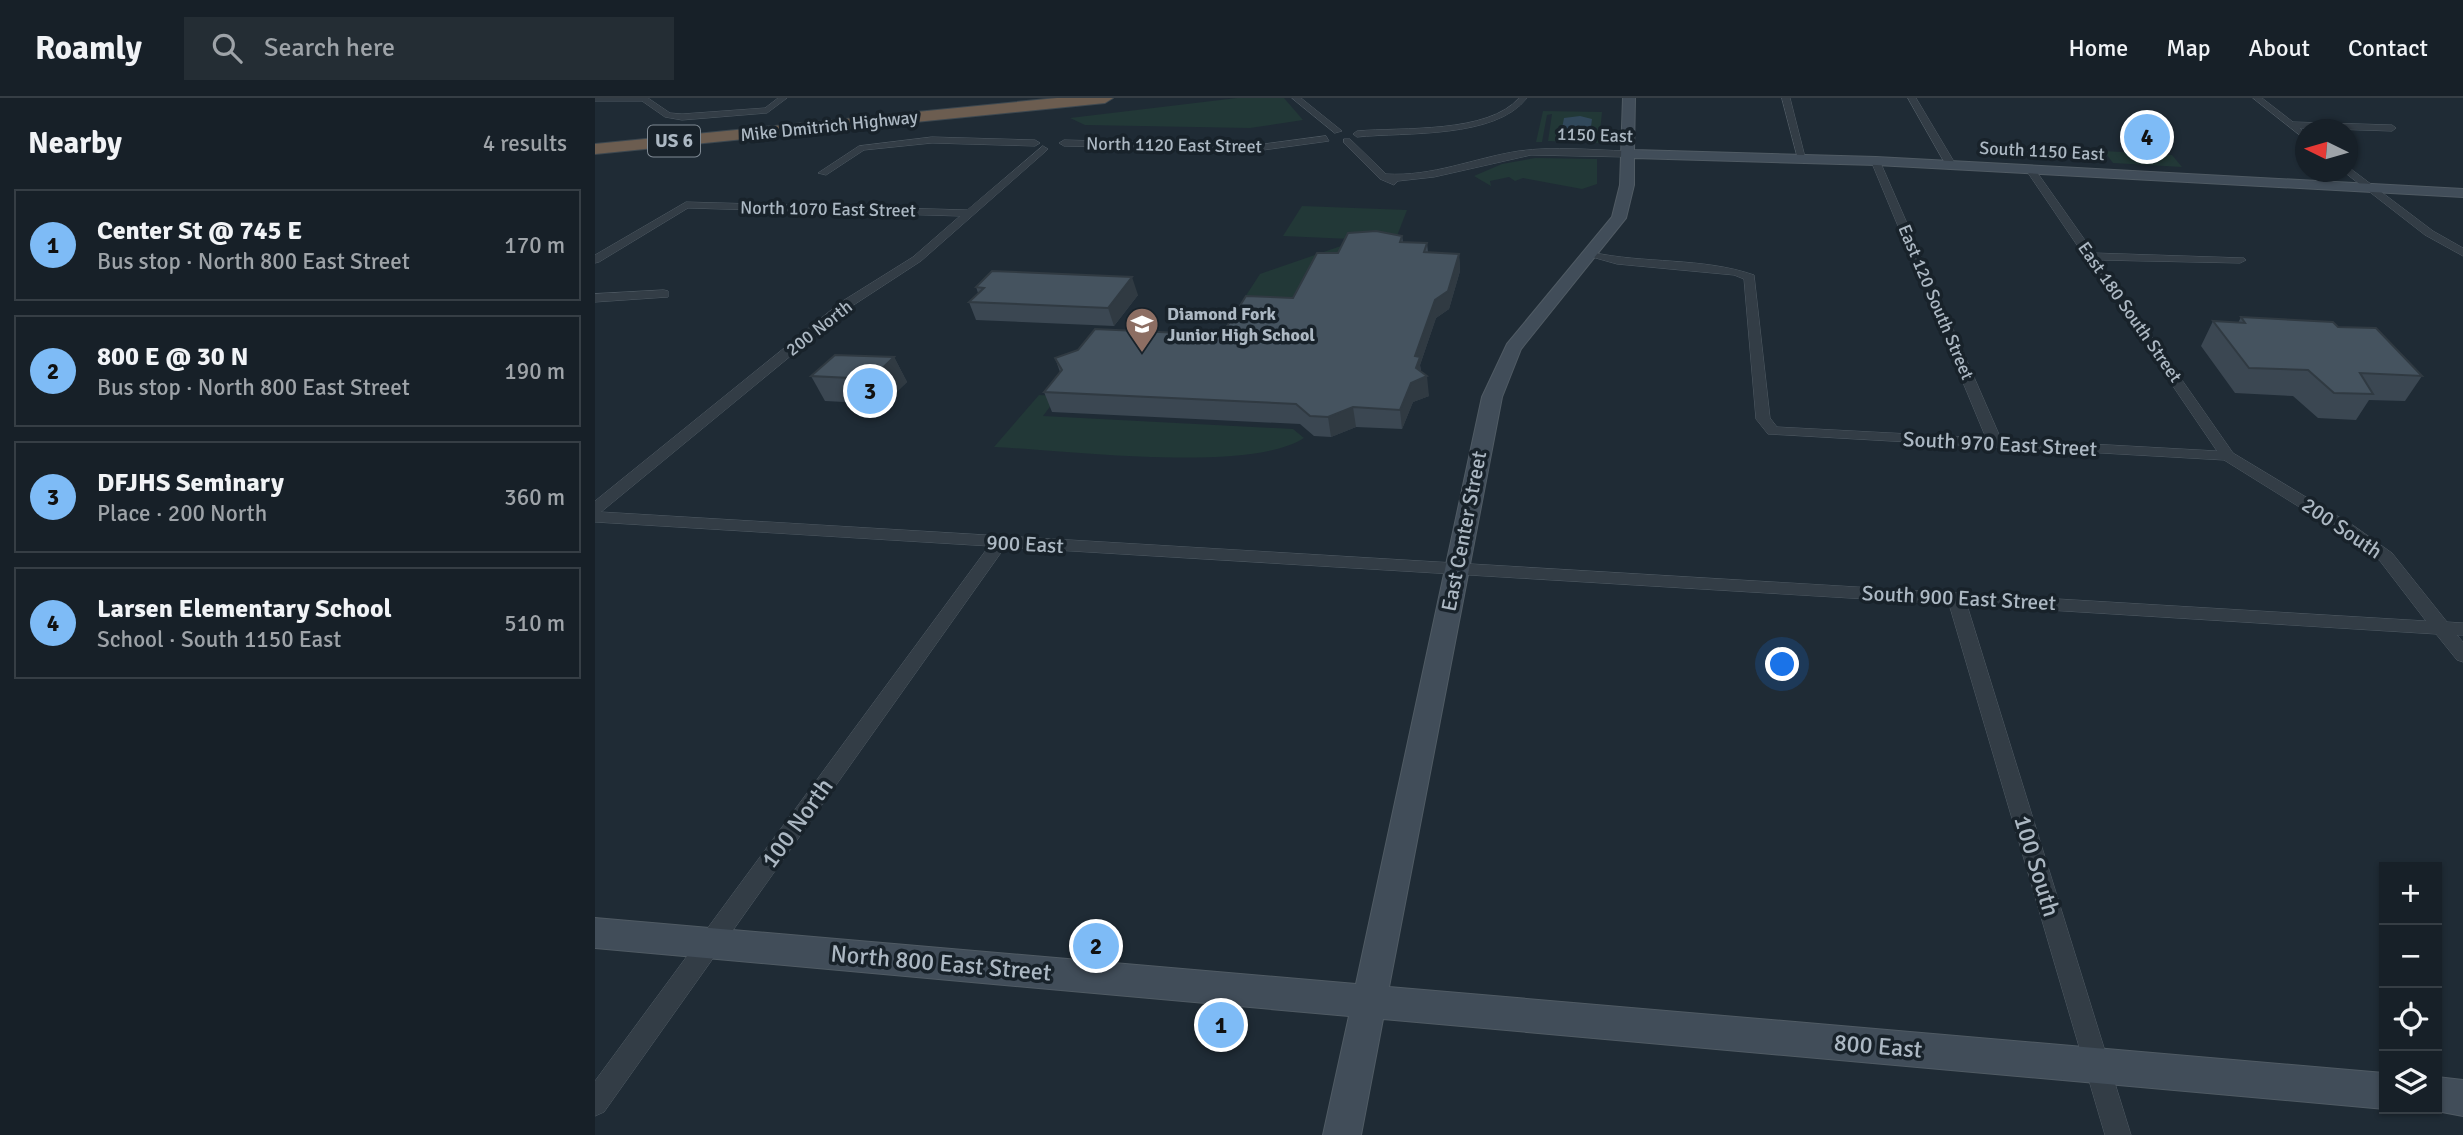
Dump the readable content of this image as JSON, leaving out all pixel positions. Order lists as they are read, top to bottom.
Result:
{
  "streets": {
    "highway": ["Mike Dmitrich Highway", "US 6"],
    "street": [
      "1150 East",
      "North 1120 East Street",
      "South 1150 East",
      "North 1070 East Street",
      "East 120 South Street",
      "East 180 South Street",
      "200 North",
      "South 970 East Street",
      "200 South",
      "East Center Street",
      "900 East",
      "South 900 East Street",
      "100 North",
      "100 South",
      "North 800 East Street",
      "800 East"
    ]
  },
  "crossings": [
    ["1150 East", "South 1150 East"],
    ["1150 East", "East Center Street"],
    ["North 1120 East Street", "200 North"],
    ["South 1150 East", "East 120 South Street"],
    ["South 1150 East", "East 180 South Street"],
    ["North 1070 East Street", "200 North"],
    ["East 120 South Street", "South 970 East Street"],
    ["East 180 South Street", "South 970 East Street"],
    ["East 180 South Street", "200 South"],
    ["South 970 East Street", "200 South"],
    ["South 970 East Street", "East Center Street"],
    ["200 South", "South 900 East Street"],
    ["East Center Street", "900 East"],
    ["East Center Street", "South 900 East Street"],
    ["East Center Street", "North 800 East Street"],
    ["East Center Street", "800 East"],
    ["900 East", "South 900 East Street"],
    ["900 East", "100 North"],
    ["South 900 East Street", "100 South"],
    ["100 North", "North 800 East Street"],
    ["100 South", "800 East"],
    ["North 800 East Street", "800 East"]
  ],
  "places": {
    "school or university": ["Diamond Fork Junior High School"]
  },
  "north": "left",
  "page": {
    "header": "Roamly",
    "search": "Search here",
    "nav": [
      "Home",
      "Map",
      "About",
      "Contact"
    ],
    "heading": ["Nearby", "4 results"],
    "pins": [
      "4",
      "3",
      "2",
      "1"
    ],
    "list": [
      {
        "mark": "1",
        "name": "Center St @ 745 E",
        "note": "Bus stop · North 800 East Street",
        "value": "170 m"
      },
      {
        "mark": "2",
        "name": "800 E @ 30 N",
        "note": "Bus stop · North 800 East Street",
        "value": "190 m"
      },
      {
        "mark": "3",
        "name": "DFJHS Seminary",
        "note": "Place · 200 North",
        "value": "360 m"
      },
      {
        "mark": "4",
        "name": "Larsen Elementary School",
        "note": "School · South 1150 East",
        "value": "510 m"
      }
    ],
    "map_buttons": ["+", "−"]
  }
}
